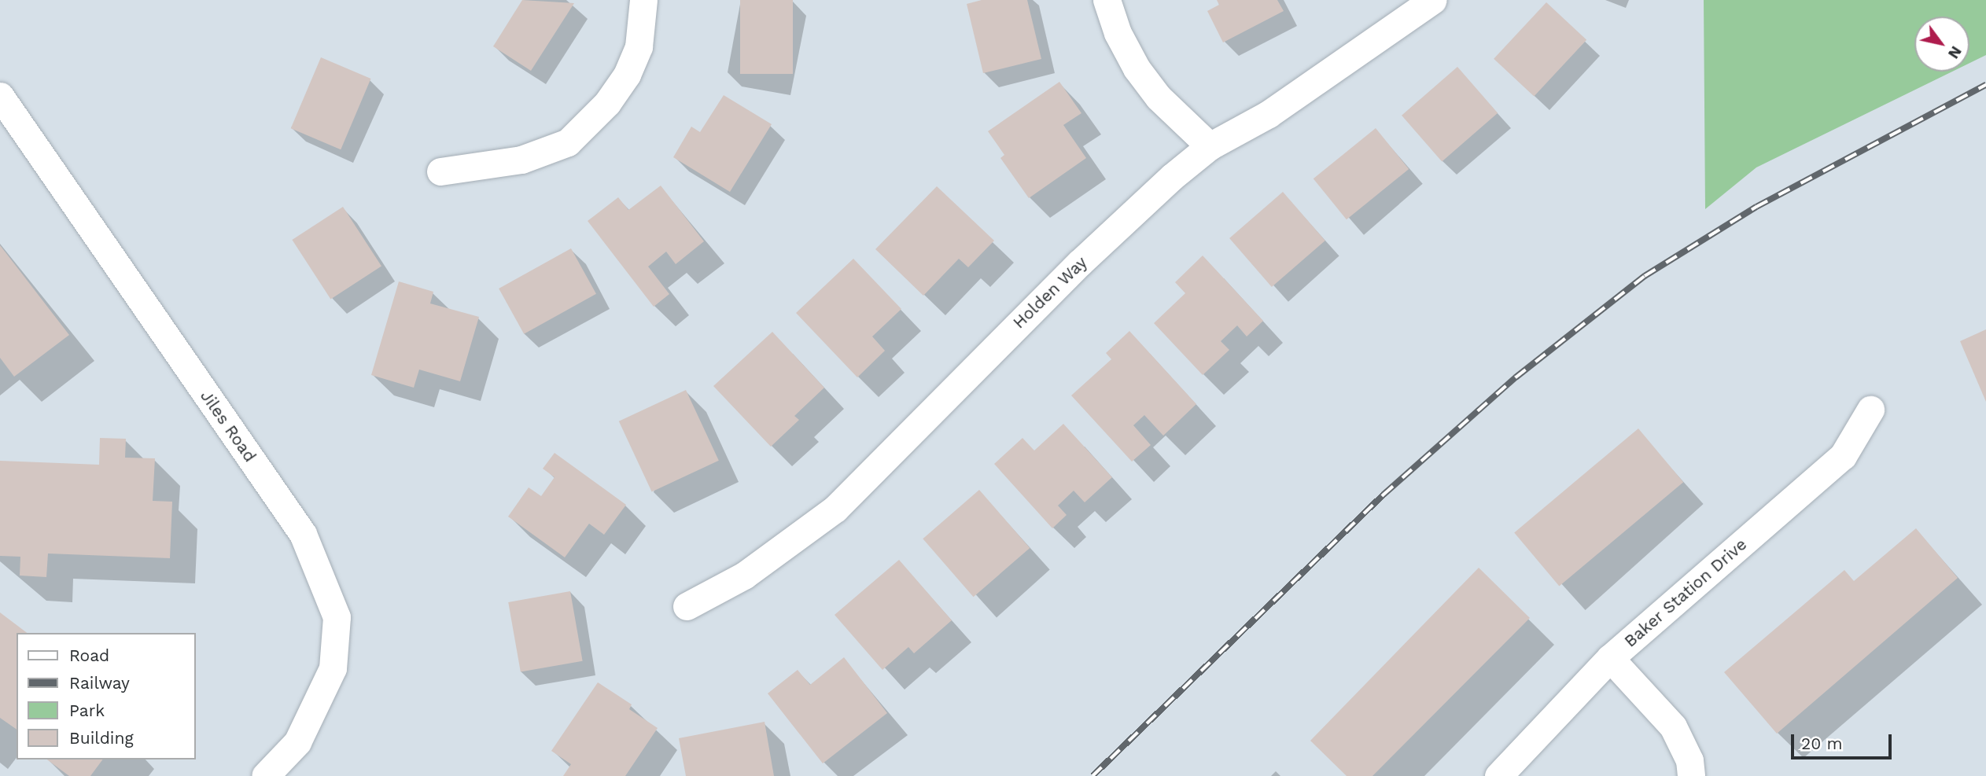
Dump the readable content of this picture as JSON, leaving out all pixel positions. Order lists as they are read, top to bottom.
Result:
{
  "streets": {
    "street": ["Holden Way", "Jiles Road", "Baker Station Drive"]
  },
  "legend": [
    "Road",
    "Railway",
    "Park",
    "Building"
  ],
  "scale_bar": "20 m",
  "north": "bottom right"
}
